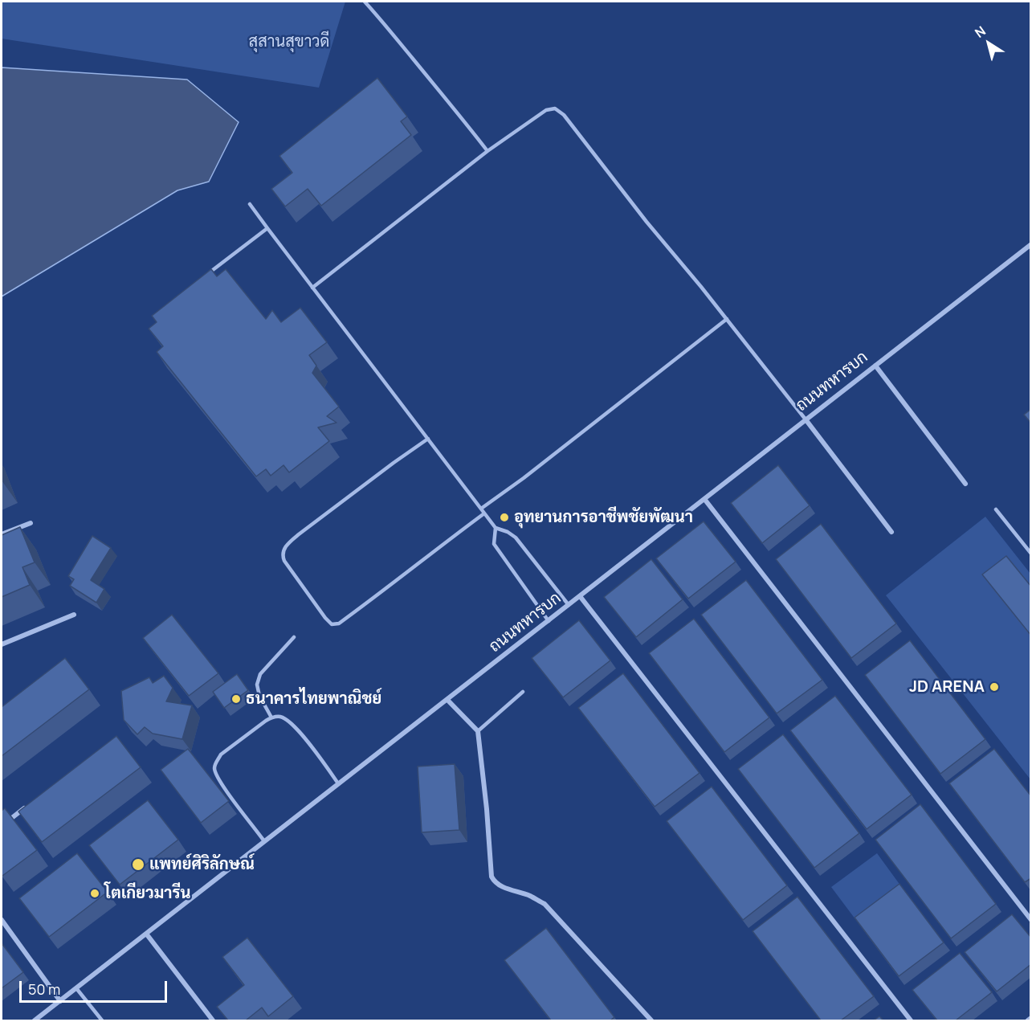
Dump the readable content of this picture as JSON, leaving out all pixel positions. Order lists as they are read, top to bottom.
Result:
{
  "streets": {
    "street": ["ถนนทหารบก"]
  },
  "parks": ["สุสานสุขาวดี"],
  "places": [
    "อุทยานการอาชีพชัยพัฒนา",
    "JD ARENA",
    "ธนาคารไทยพาณิชย์",
    "แพทย์ศิริลักษณ์",
    "โตเกียวมารีน"
  ],
  "scale_bar": "50 m",
  "north": "top left"
}
